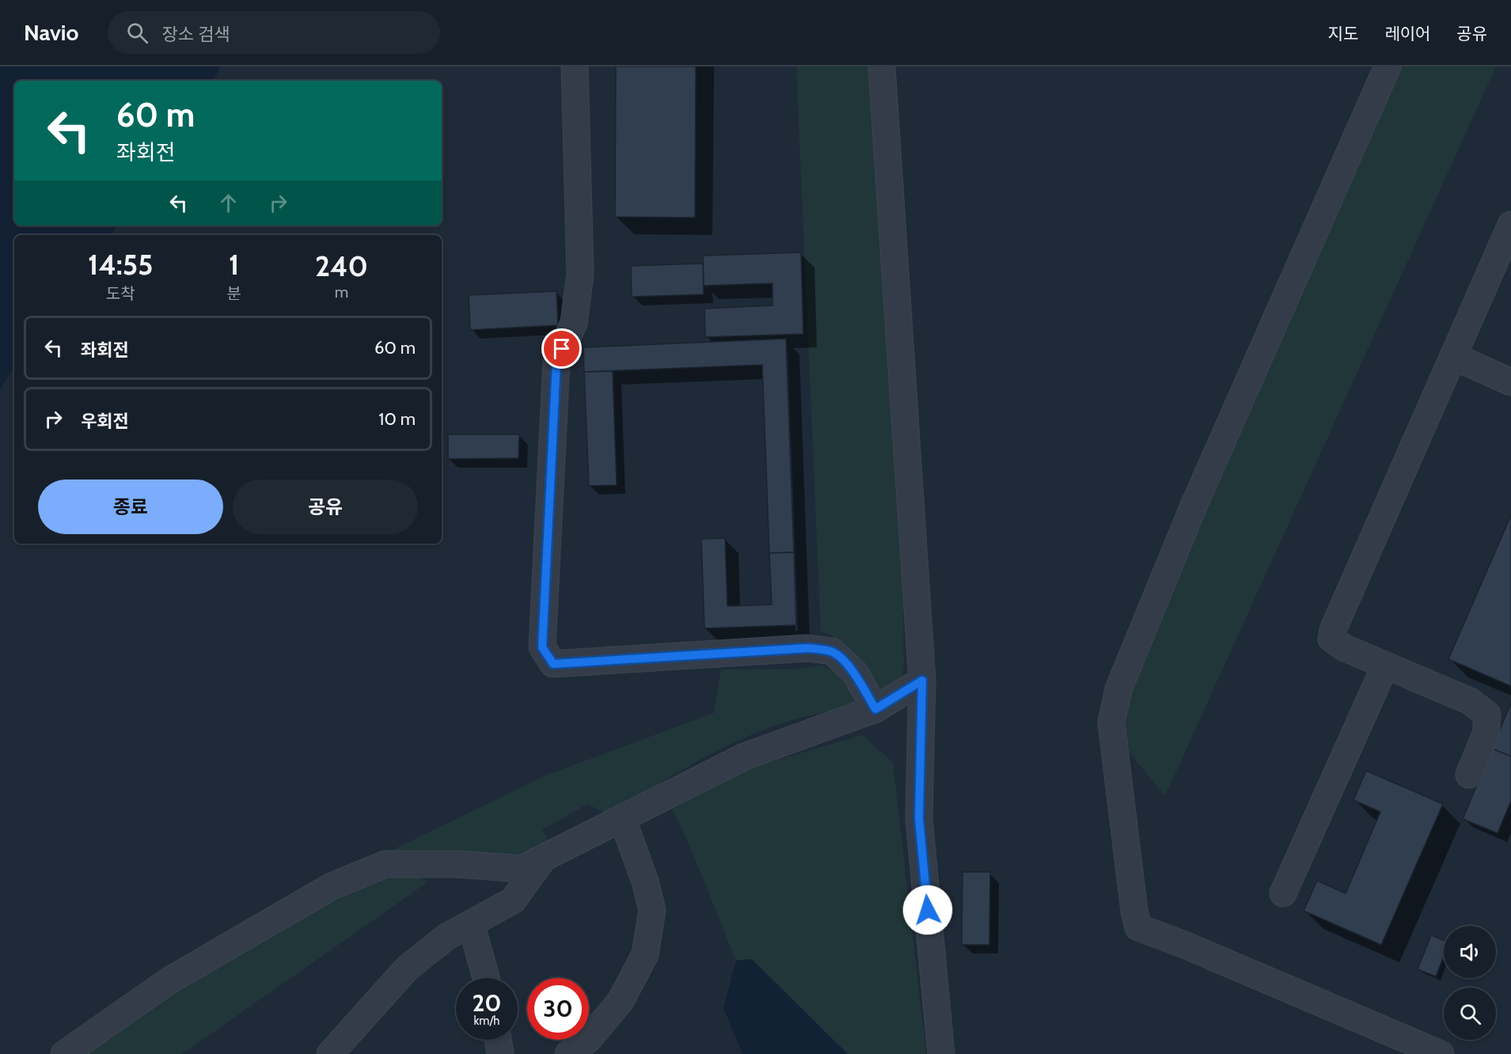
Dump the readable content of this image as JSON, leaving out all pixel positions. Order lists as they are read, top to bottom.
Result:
{
  "page": {
    "header": "Navio",
    "search": "장소 검색",
    "nav": ["지도", "레이어", "공유"],
    "turn": ["60 m", "좌회전"],
    "eta": [
      "14:55",
      "도착",
      "1",
      "분",
      "240",
      "m"
    ],
    "list": [
      {
        "name": "좌회전",
        "value": "60 m"
      },
      {
        "name": "우회전",
        "value": "10 m"
      }
    ],
    "buttons": ["종료", "공유"],
    "speed": "20 km/h",
    "limit": "30"
  }
}
